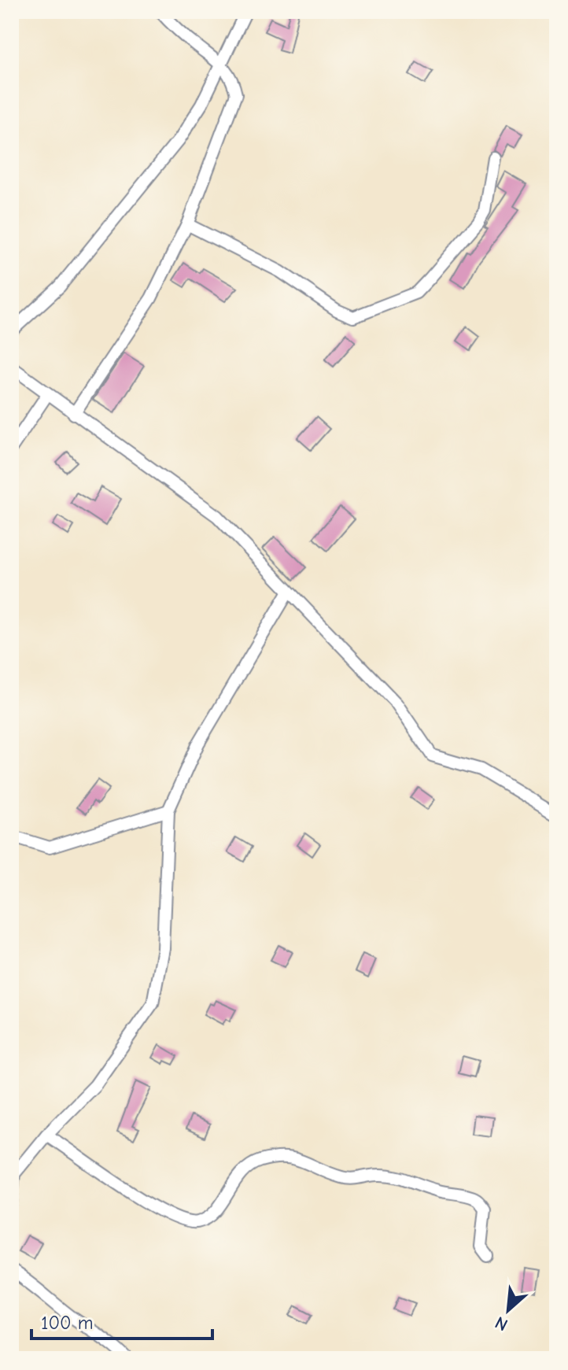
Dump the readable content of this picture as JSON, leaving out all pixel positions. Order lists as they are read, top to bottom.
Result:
{
  "scale_bar": "100 m",
  "north": "bottom left"
}
